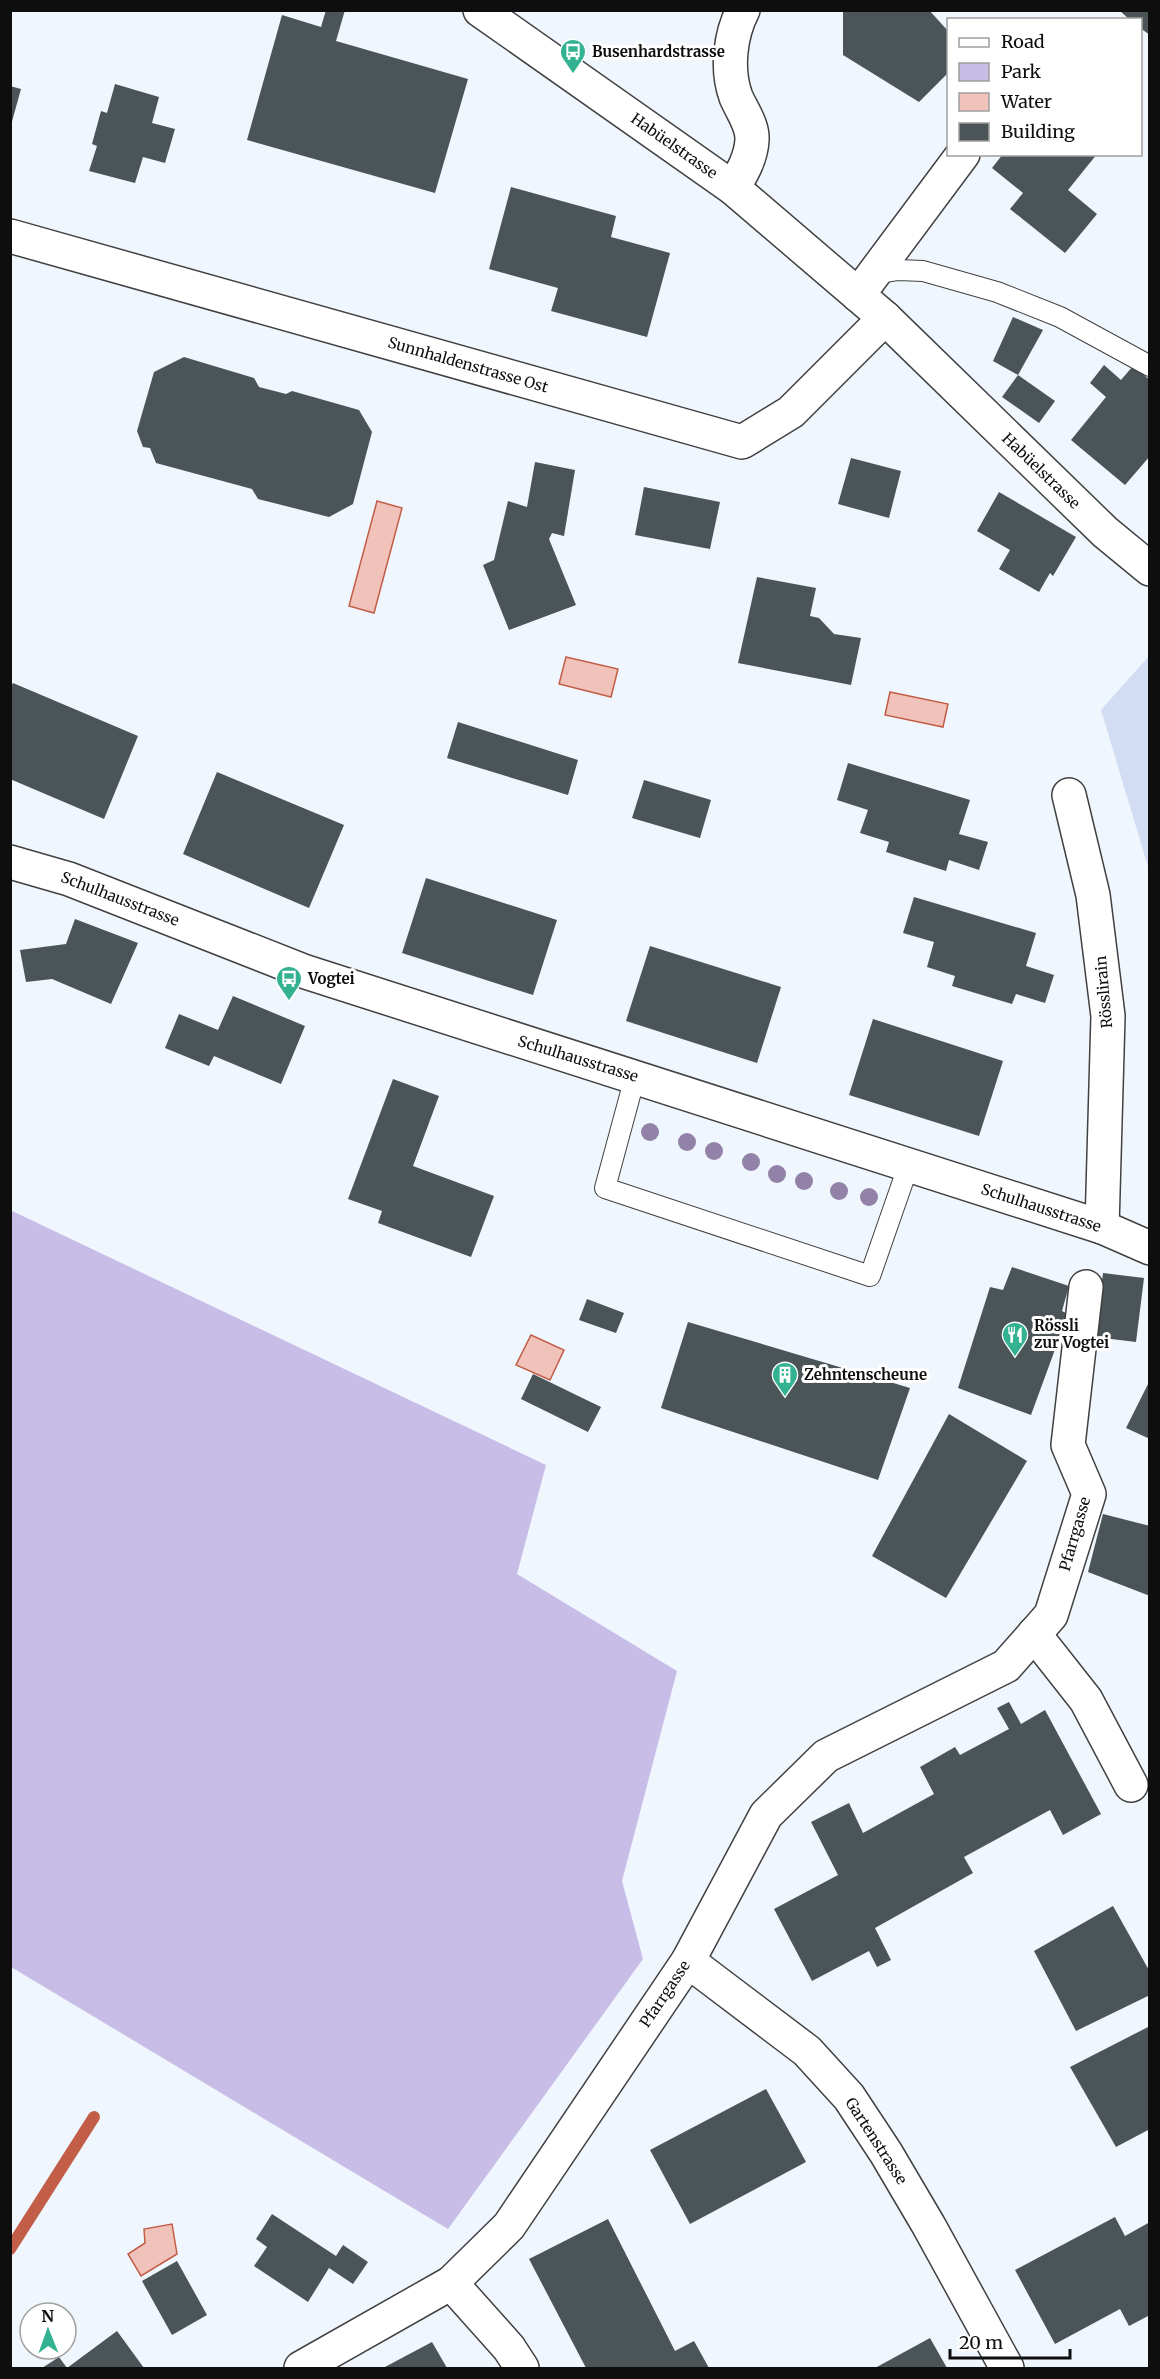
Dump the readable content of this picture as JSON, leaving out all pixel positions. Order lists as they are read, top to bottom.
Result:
{
  "streets": {
    "street": [
      "Habüelstrasse",
      "Sunnhaldenstrasse Ost",
      "Schulhausstrasse",
      "Rösslirain",
      "Pfarrgasse",
      "Gartenstrasse"
    ]
  },
  "crossings": [
    ["Habüelstrasse", "Sunnhaldenstrasse Ost"],
    ["Schulhausstrasse", "Rösslirain"],
    ["Pfarrgasse", "Gartenstrasse"]
  ],
  "places": {
    "bus stop": ["Busenhardstrasse", "Vogtei"],
    "restaurant": ["Rössli zur Vogtei"],
    "building": ["Zehntenscheune"]
  },
  "legend": [
    "Road",
    "Park",
    "Water",
    "Building"
  ],
  "scale_bar": "20 m",
  "north": "top"
}
